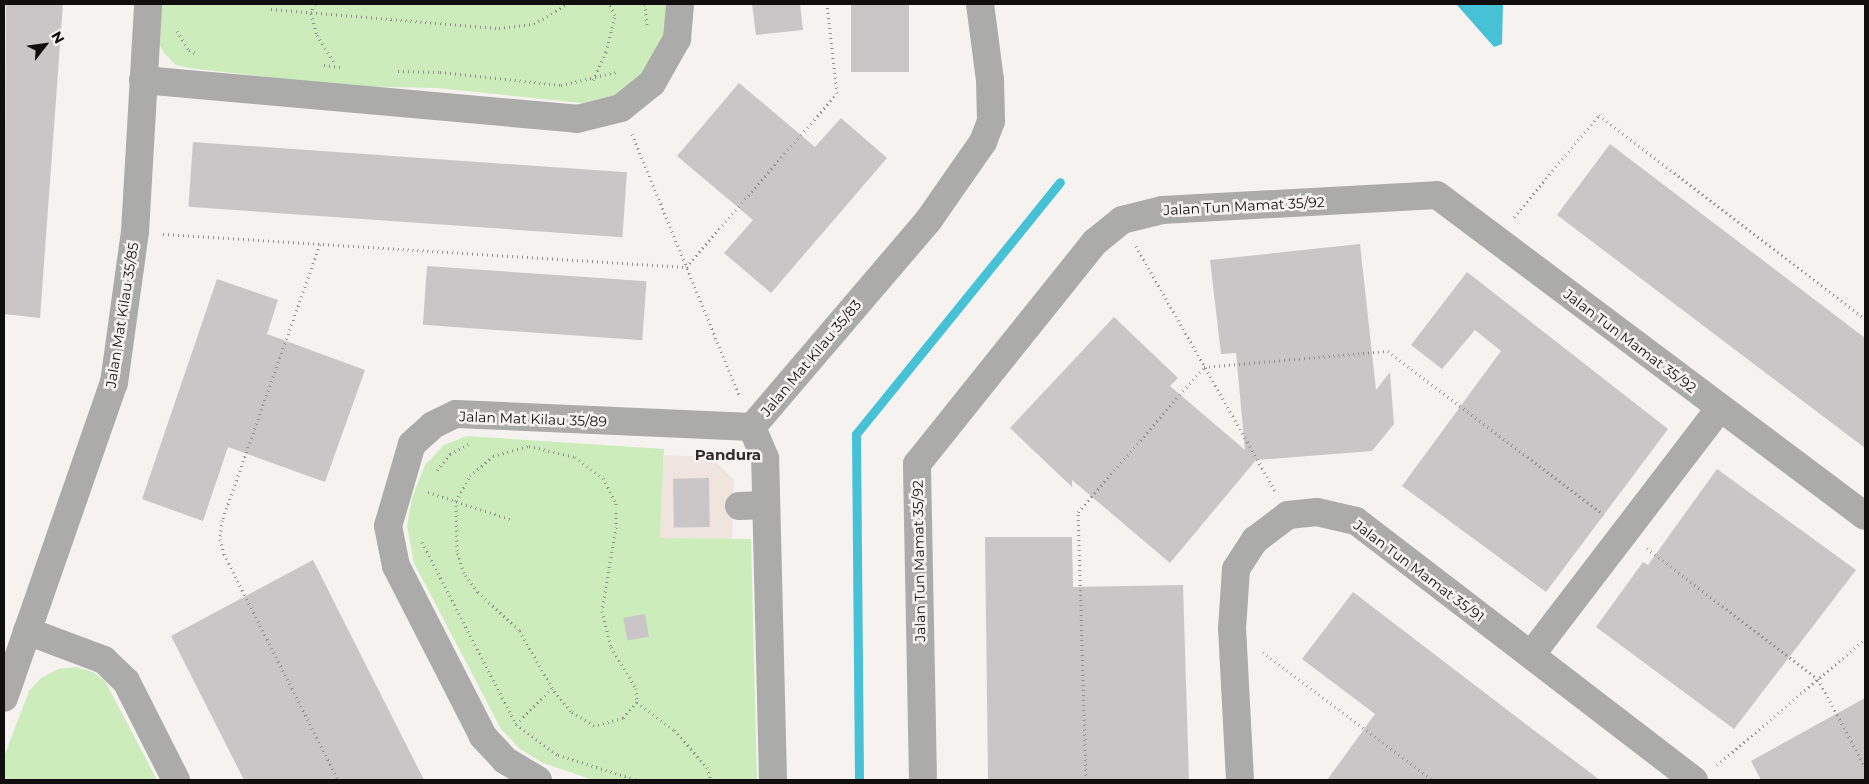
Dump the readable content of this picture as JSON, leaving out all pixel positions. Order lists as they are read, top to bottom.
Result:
{
  "streets": {
    "street": [
      "Jalan Tun Mamat 35/92",
      "Jalan Mat Kilau 35/85",
      "Jalan Mat Kilau 35/83",
      "Jalan Mat Kilau 35/89",
      "Jalan Tun Mamat 35/91"
    ]
  },
  "crossings": [
    ["Jalan Mat Kilau 35/83", "Jalan Mat Kilau 35/89"]
  ],
  "districts": ["Pandura"],
  "north": "top right"
}
